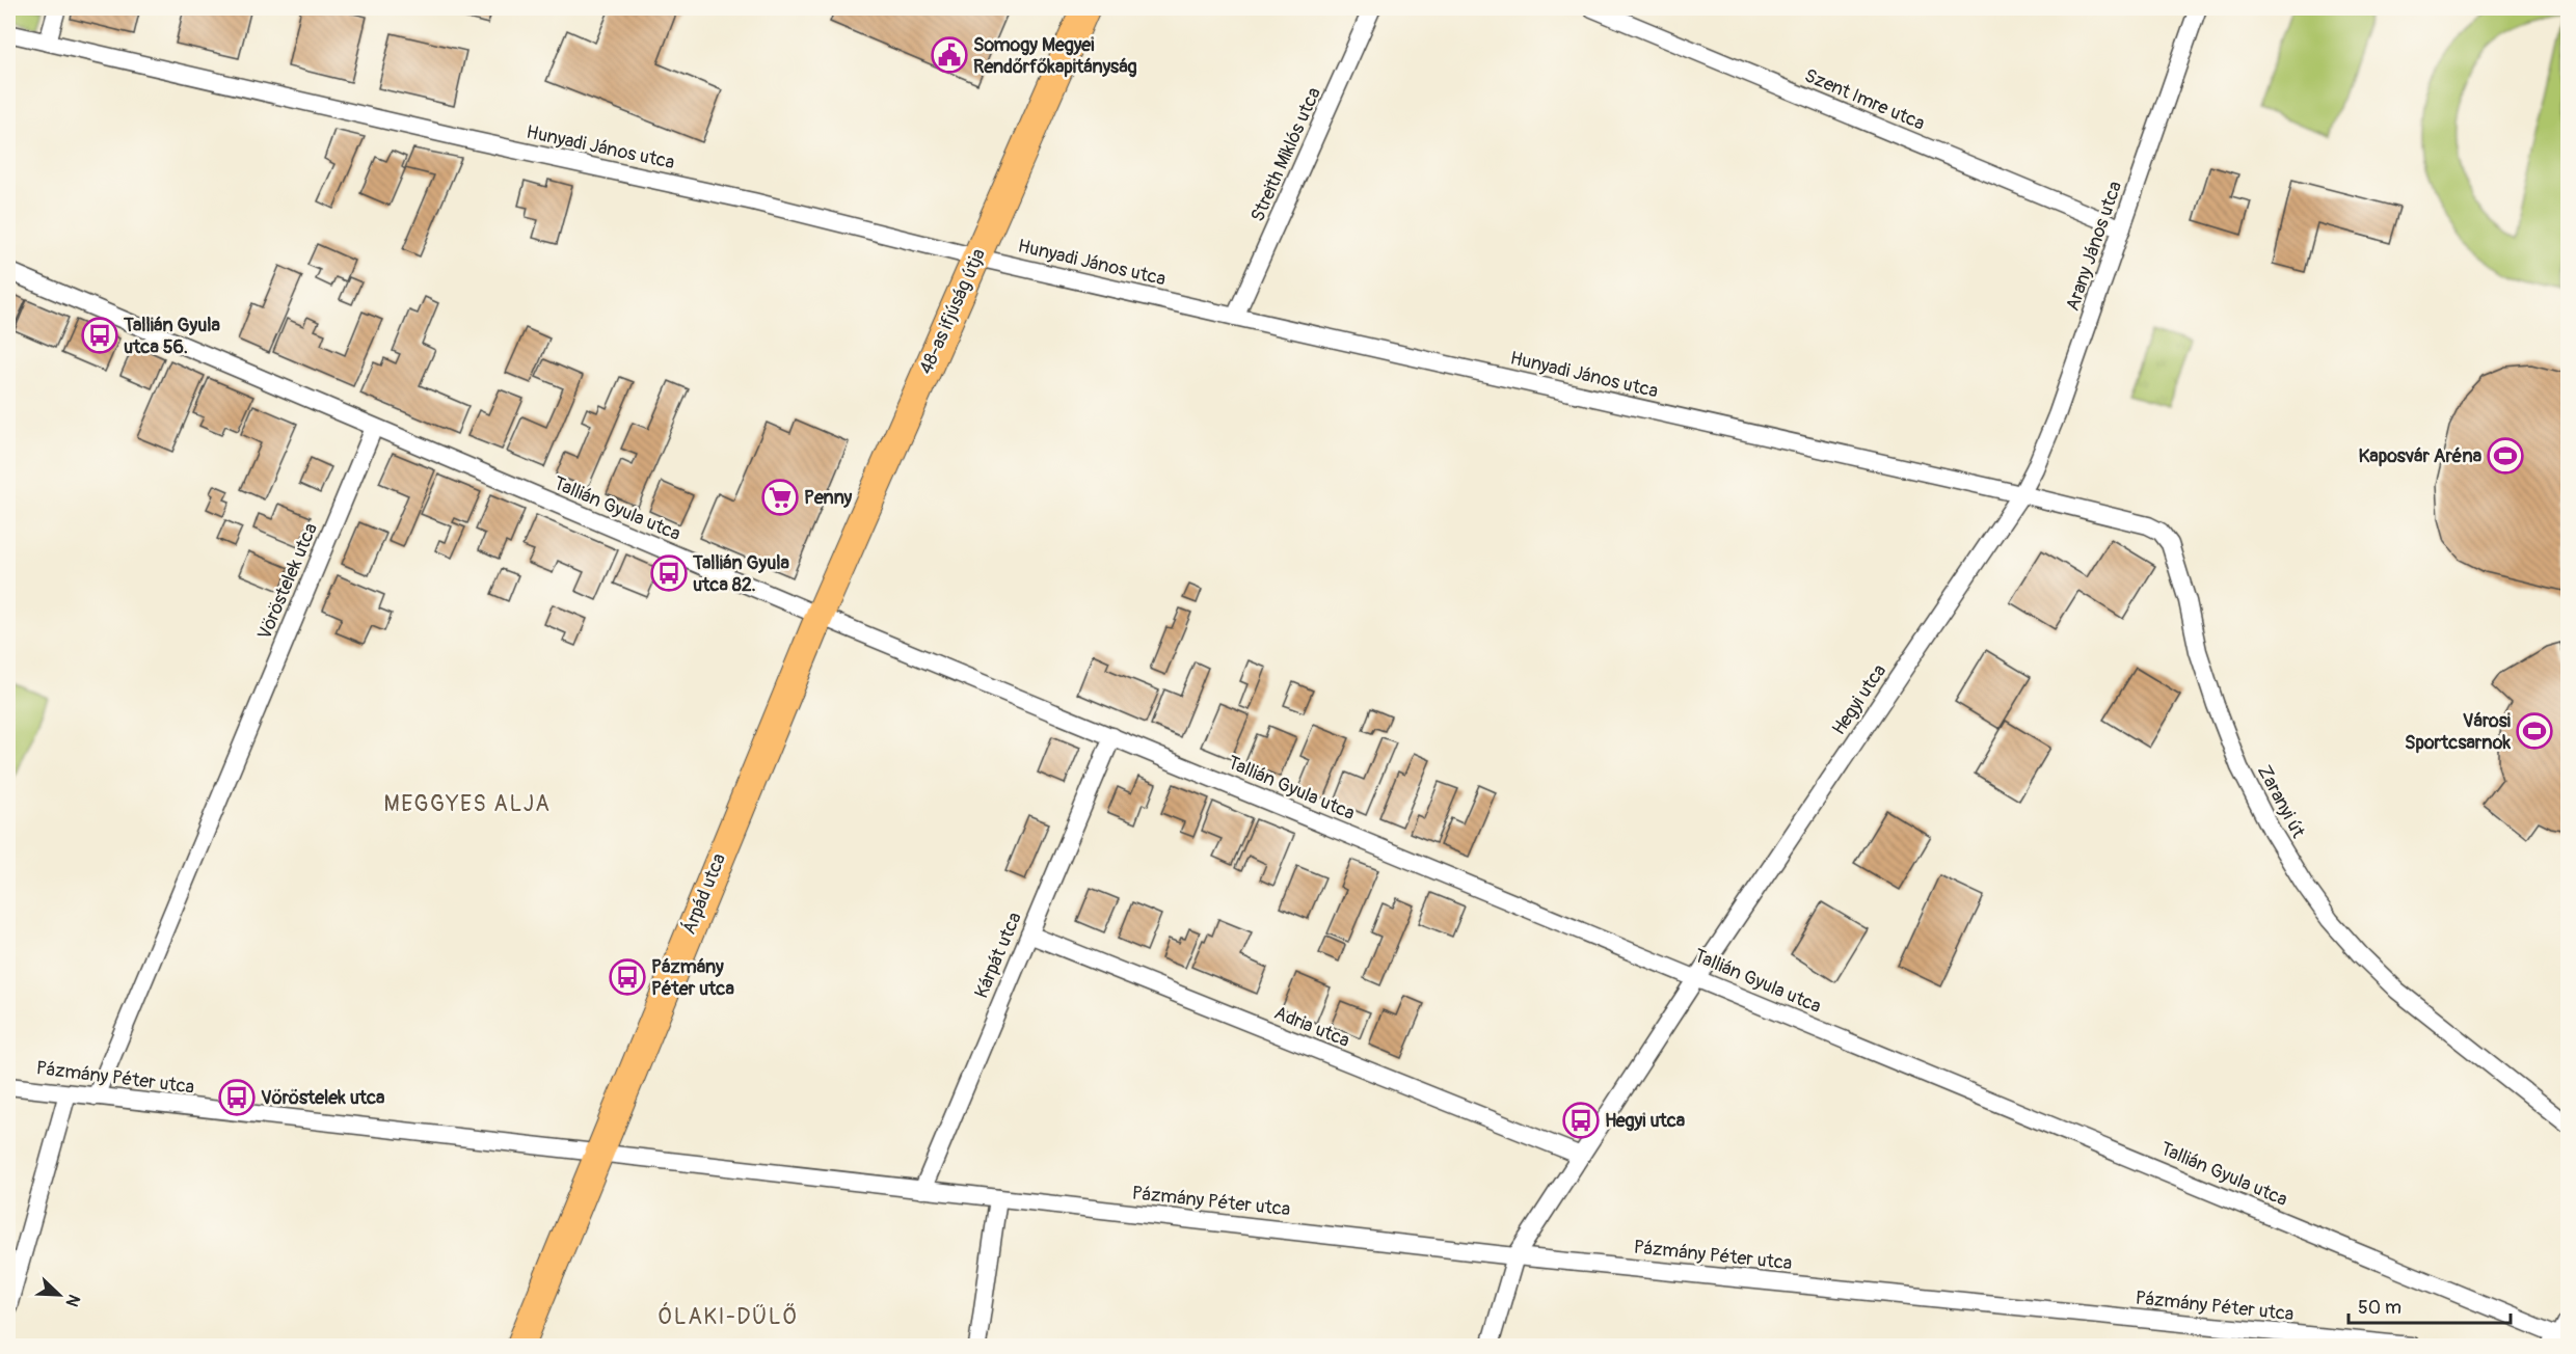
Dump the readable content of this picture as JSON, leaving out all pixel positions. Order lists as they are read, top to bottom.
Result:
{
  "streets": {
    "main road": ["48-as ifjúság útja", "Árpád utca"],
    "street": [
      "Szent Imre utca",
      "Hunyadi János utca",
      "Streith Miklós utca",
      "Arany János utca",
      "Tallián Gyula utca",
      "Vöröstelek utca",
      "Hegyi utca",
      "Zaranyi út",
      "Kárpát utca",
      "Adria utca",
      "Pázmány Péter utca"
    ]
  },
  "crossings": [
    ["Szent Imre utca", "Arany János utca"],
    ["Hunyadi János utca", "Streith Miklós utca"],
    ["Hunyadi János utca", "Arany János utca"],
    ["Hunyadi János utca", "48-as ifjúság útja"],
    ["Hunyadi János utca", "Hegyi utca"],
    ["Hunyadi János utca", "Zaranyi út"],
    ["Arany János utca", "Hegyi utca"],
    ["Arany János utca", "Zaranyi út"],
    ["48-as ifjúság útja", "Tallián Gyula utca"],
    ["48-as ifjúság útja", "Árpád utca"],
    ["Tallián Gyula utca", "Vöröstelek utca"],
    ["Tallián Gyula utca", "Hegyi utca"],
    ["Tallián Gyula utca", "Árpád utca"],
    ["Tallián Gyula utca", "Kárpát utca"],
    ["Vöröstelek utca", "Pázmány Péter utca"],
    ["Hegyi utca", "Zaranyi út"],
    ["Hegyi utca", "Adria utca"],
    ["Hegyi utca", "Pázmány Péter utca"],
    ["Árpád utca", "Pázmány Péter utca"],
    ["Kárpát utca", "Adria utca"],
    ["Kárpát utca", "Pázmány Péter utca"]
  ],
  "districts": ["MEGGYES ALJA", "ÓLAKI-DŰLŐ"],
  "places": {
    "public building": ["Somogy Megyei Rendőrfőkapitányság"],
    "bus stop": [
      "Tallián Gyula utca 56.",
      "Tallián Gyula utca 82.",
      "Pázmány Péter utca",
      "Vöröstelek utca",
      "Hegyi utca"
    ],
    "sports": ["Kaposvár Aréna", "Városi Sportcsarnok"],
    "supermarket": ["Penny"]
  },
  "scale_bar": "50 m",
  "north": "bottom right"
}
